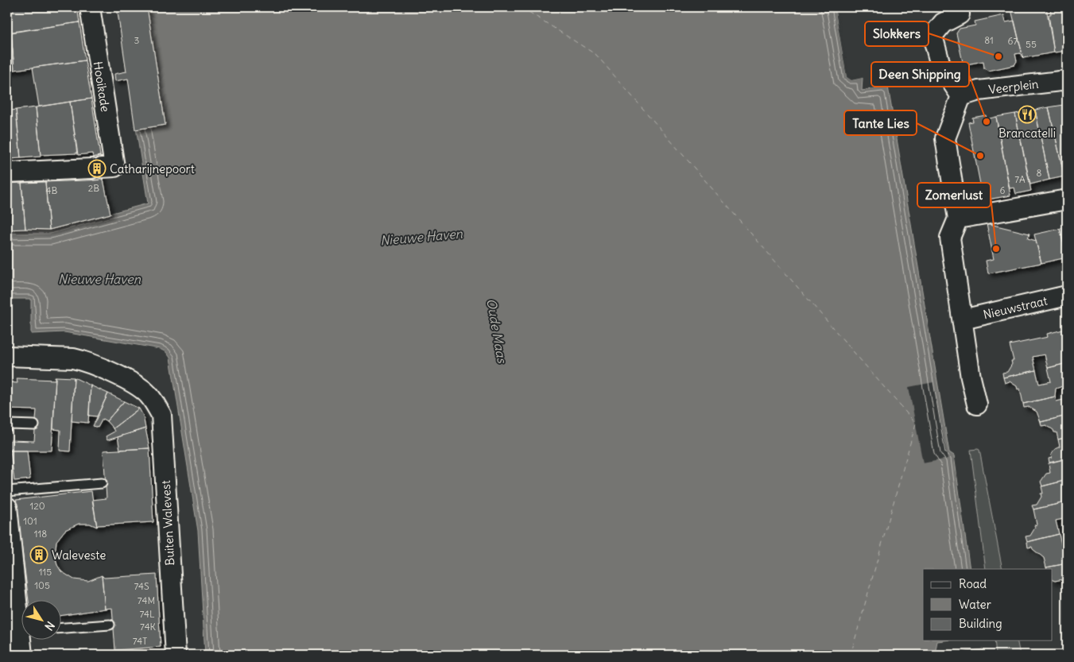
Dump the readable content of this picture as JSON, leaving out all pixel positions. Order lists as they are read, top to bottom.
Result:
{
  "streets": {
    "street": [
      "Hooikade",
      "Veerplein",
      "Nieuwstraat",
      "Buiten Walevest"
    ]
  },
  "water": ["Nieuwe Haven", "Oude Maas"],
  "places": {
    "other": [
      "Slokkers",
      "Deen Shipping",
      "Tante Lies",
      "Zomerlust"
    ],
    "restaurant": ["Brancatelli"],
    "building": ["Catharijnepoort", "Waleveste"]
  },
  "house_numbers": [
    "3",
    "81",
    "67",
    "55",
    "8",
    "7A",
    "2B",
    "4B",
    "6",
    "120",
    "101",
    "118",
    "115",
    "105",
    "74S",
    "74M",
    "74L",
    "74K",
    "74T"
  ],
  "legend": ["Road", "Water", "Building"],
  "north": "bottom right"
}
